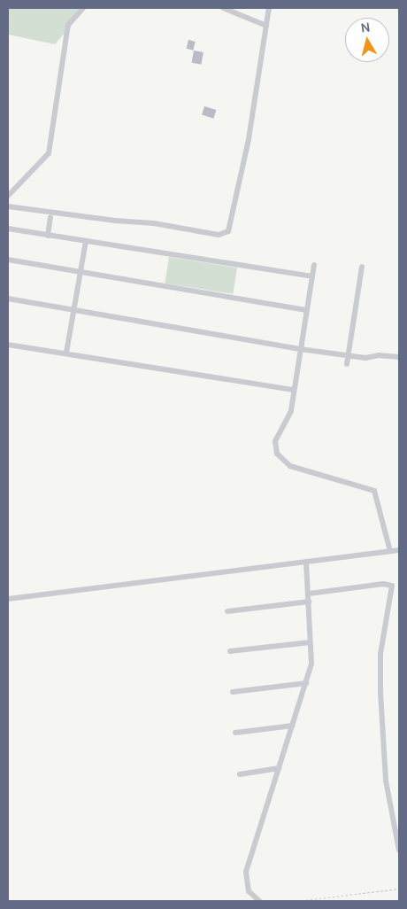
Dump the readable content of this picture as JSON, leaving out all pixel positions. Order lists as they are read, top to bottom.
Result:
{
  "north": "top"
}
